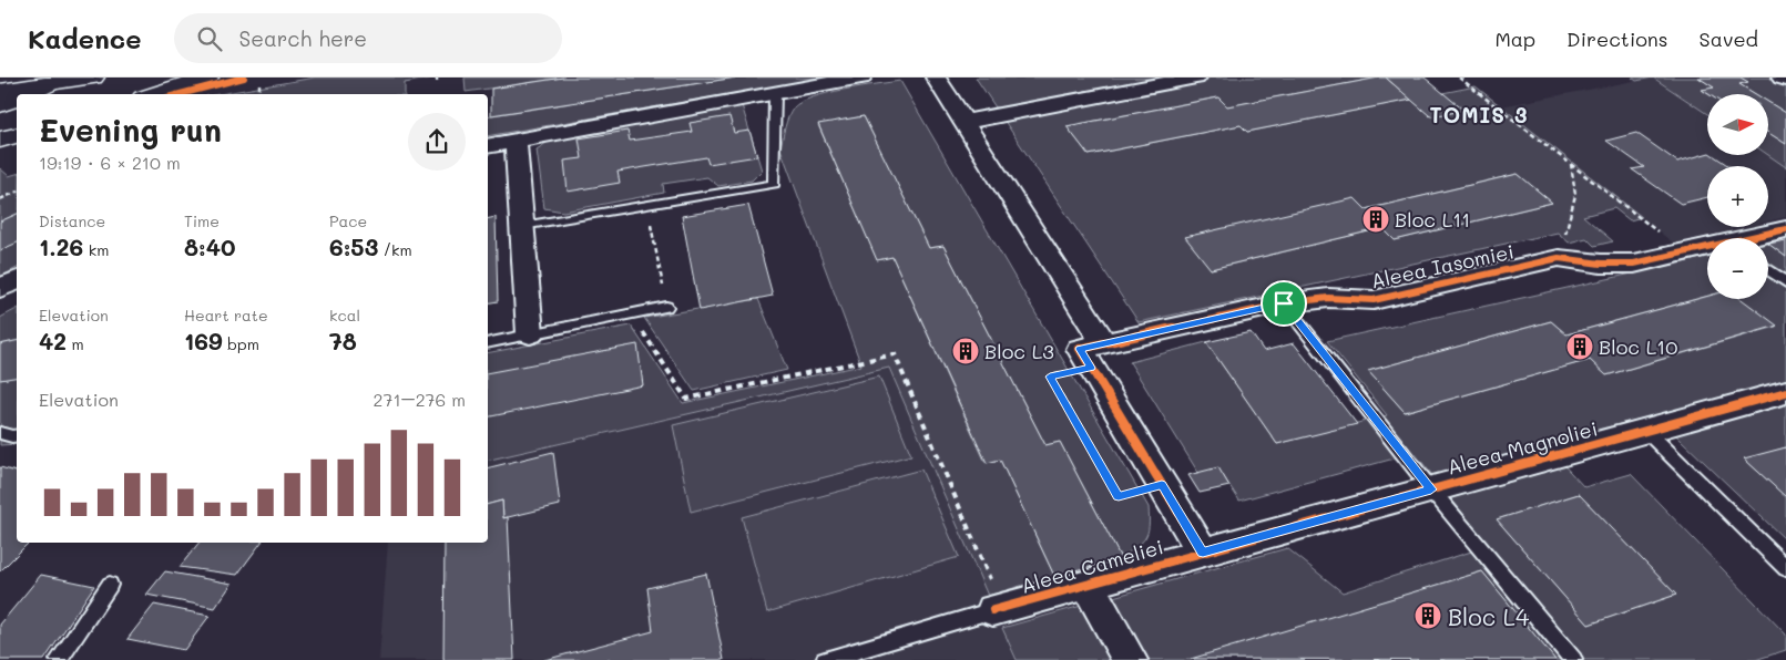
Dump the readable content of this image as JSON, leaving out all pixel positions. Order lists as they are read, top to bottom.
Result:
{
  "streets": {
    "street": ["Aleea Iasomiei", "Aleea Magnoliei", "Aleea Cameliei"]
  },
  "crossings": [
    ["Aleea Iasomiei", "Aleea Cameliei"],
    ["Aleea Magnoliei", "Aleea Cameliei"]
  ],
  "districts": ["TOMIS 3"],
  "places": {
    "building": [
      "Bloc L11",
      "Bloc L10",
      "Bloc L3",
      "Bloc L4"
    ]
  },
  "north": "right",
  "page": {
    "header": "Kadence",
    "search": "Search here",
    "nav": ["Map", "Directions", "Saved"],
    "map_buttons": ["+", "−"],
    "heading": ["Evening run", "19:19 · 6 × 210 m"],
    "stats": [
      ["Distance", "1.26 km"],
      ["Time", "8:40"],
      ["Pace", "6:53 /km"],
      ["Elevation", "42 m"],
      ["Heart rate", "169 bpm"],
      ["kcal", "78"]
    ],
    "chart": ["Elevation", "271–276 m"]
  }
}
